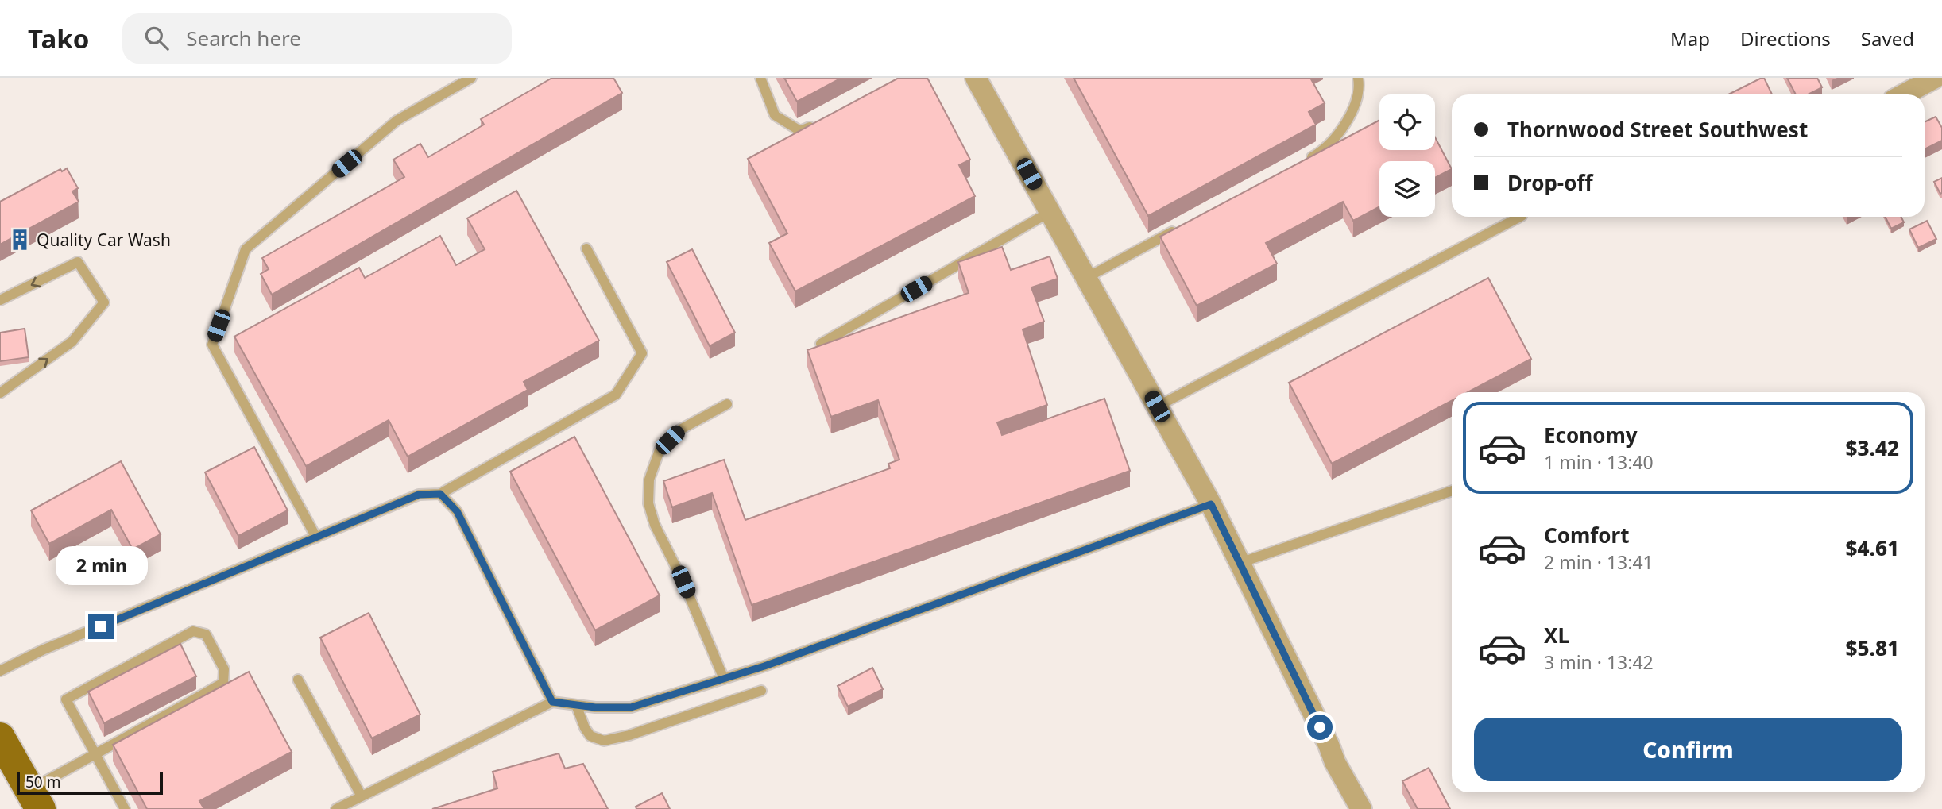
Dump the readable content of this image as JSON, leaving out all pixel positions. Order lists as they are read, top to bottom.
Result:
{
  "places": {
    "building": ["Quality Car Wash"]
  },
  "scale_bar": "50 m",
  "page": {
    "header": "Tako",
    "search": "Search here",
    "nav": ["Map", "Directions", "Saved"],
    "banner": ["Thornwood Street Southwest", "Drop-off"],
    "list": [
      {
        "name": "Economy",
        "note": "1 min · 13:40",
        "value": "$3.42"
      },
      {
        "name": "Comfort",
        "note": "2 min · 13:41",
        "value": "$4.61"
      },
      {
        "name": "XL",
        "note": "3 min · 13:42",
        "value": "$5.81"
      }
    ],
    "bubble": "2 min",
    "buttons": "Confirm",
    "scale": "50 m"
  }
}
